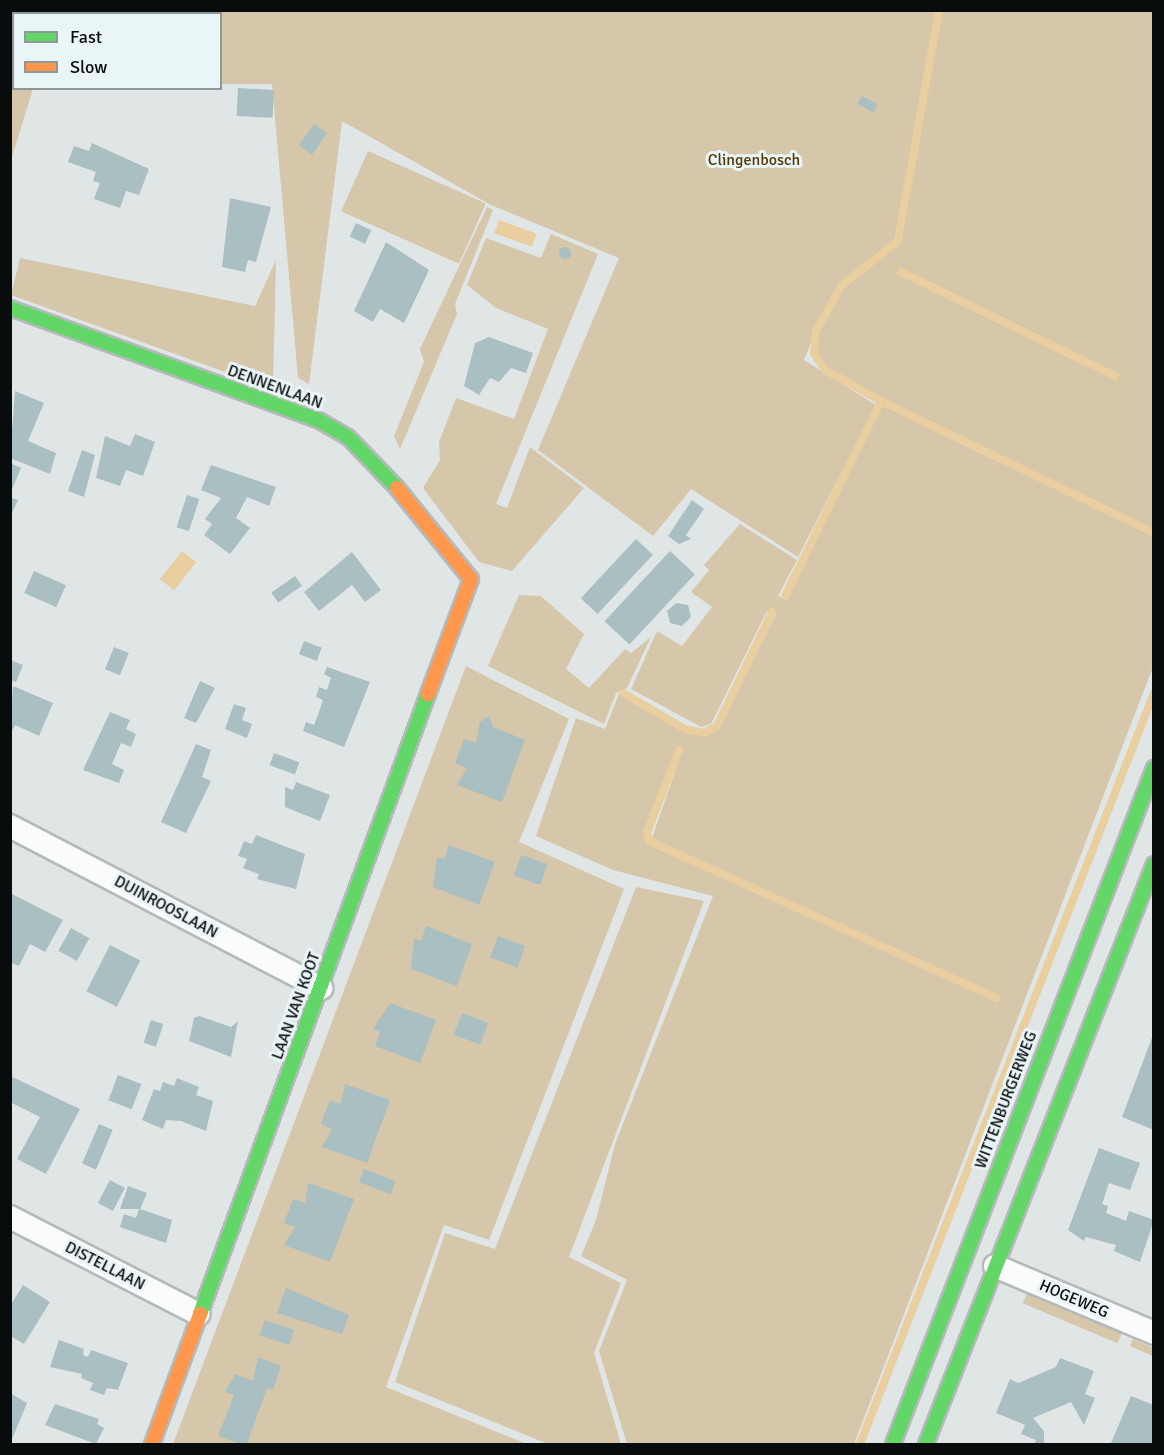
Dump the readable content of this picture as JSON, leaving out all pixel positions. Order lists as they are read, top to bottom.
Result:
{
  "streets": {
    "street": [
      "DENNENLAAN",
      "DUINROOSLAAN",
      "LAAN VAN KOOT",
      "WITTENBURGERWEG",
      "DISTELLAAN",
      "HOGEWEG"
    ]
  },
  "crossings": [
    ["DENNENLAAN", "LAAN VAN KOOT"],
    ["DUINROOSLAAN", "LAAN VAN KOOT"],
    ["LAAN VAN KOOT", "DISTELLAAN"]
  ],
  "parks": ["Clingenbosch"],
  "legend": ["Fast", "Slow"]
}
